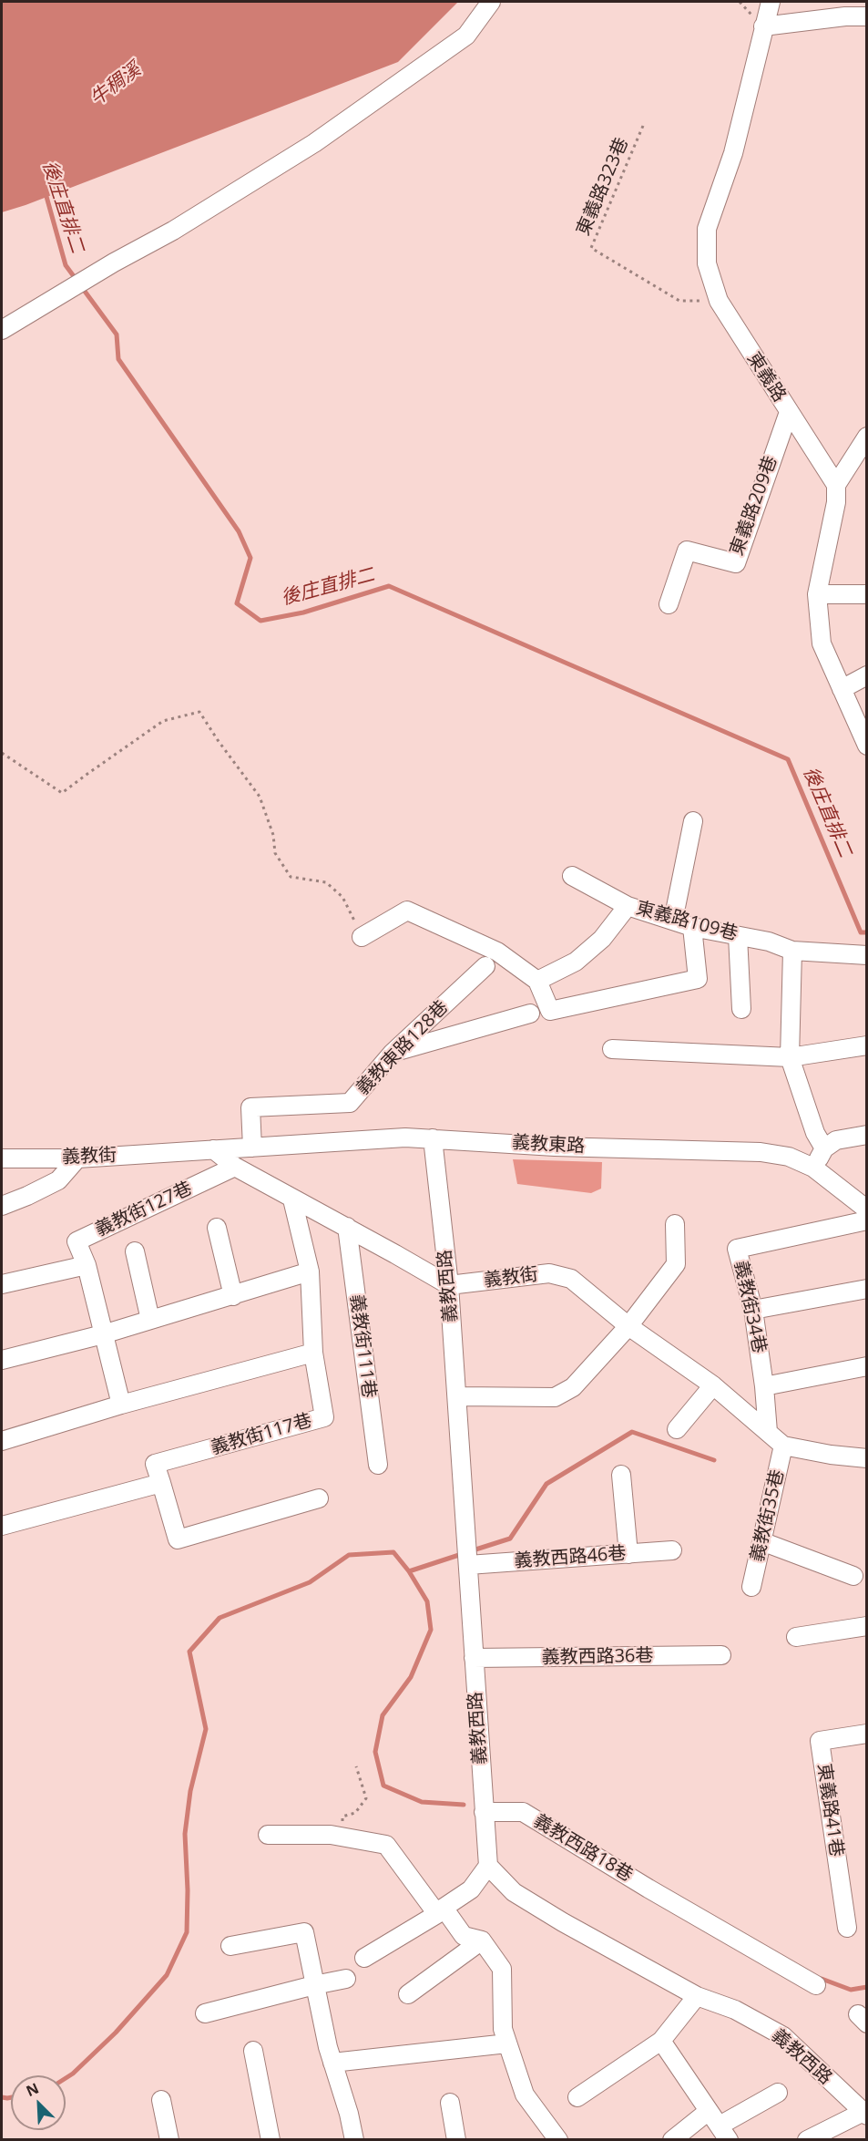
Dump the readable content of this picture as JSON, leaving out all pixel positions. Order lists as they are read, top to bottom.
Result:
{
  "streets": {
    "street": [
      "東義路",
      "東義路209巷",
      "東義路109巷",
      "義教東路128巷",
      "義教東路",
      "義教街",
      "義教街127巷",
      "義教西路",
      "義教街34巷",
      "義教街111巷",
      "義教街117巷",
      "義教街35巷",
      "義教西路46巷",
      "義教西路36巷",
      "東義路41巷",
      "義教西路18巷"
    ],
    "path": ["東義路323巷"]
  },
  "crossings": [
    ["東義路323巷", "東義路"],
    ["東義路", "東義路209巷"],
    ["義教東路128巷", "義教東路"],
    ["義教東路", "義教街"],
    ["義教東路", "義教西路"],
    ["義教街", "義教西路"],
    ["義教街", "義教街34巷"],
    ["義教街", "義教街35巷"],
    ["義教西路", "義教西路46巷"],
    ["義教西路", "義教西路36巷"],
    ["義教西路", "義教西路18巷"]
  ],
  "water": ["牛稠溪", "後庄直排二"],
  "north": "top left"
}
